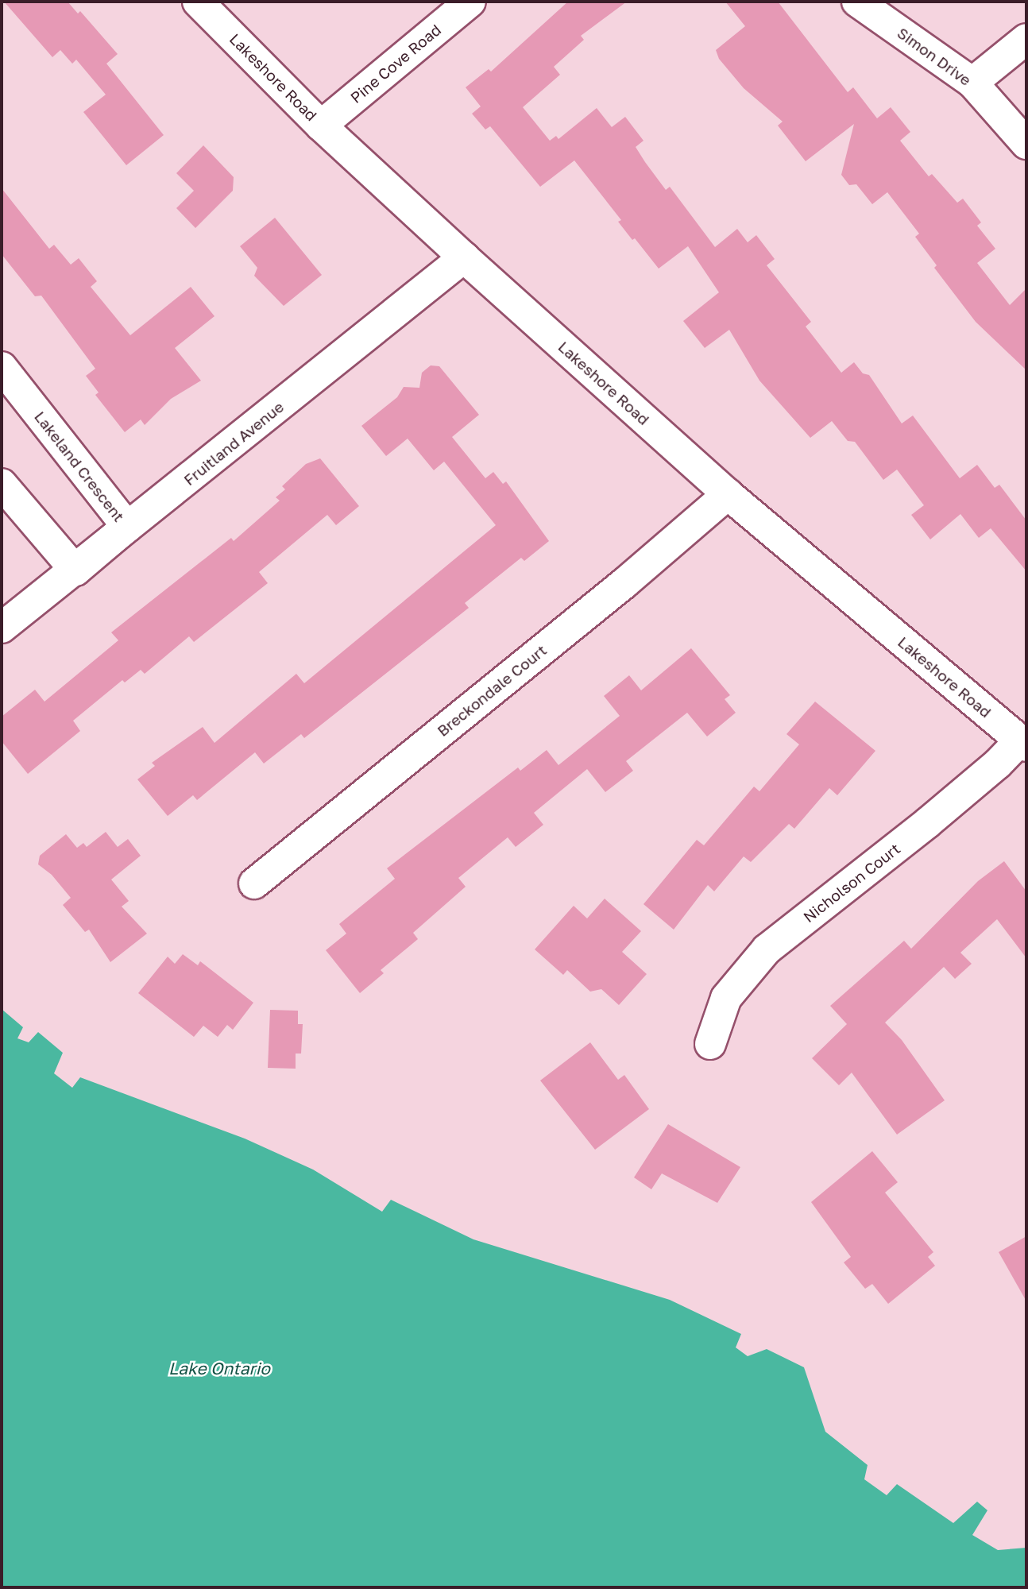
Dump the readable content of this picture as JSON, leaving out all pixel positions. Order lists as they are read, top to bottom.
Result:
{
  "streets": {
    "street": [
      "Simon Drive",
      "Pine Cove Road",
      "Lakeshore Road",
      "Fruitland Avenue",
      "Lakeland Crescent",
      "Breckondale Court",
      "Nicholson Court"
    ]
  },
  "crossings": [
    ["Pine Cove Road", "Lakeshore Road"],
    ["Lakeshore Road", "Fruitland Avenue"],
    ["Lakeshore Road", "Breckondale Court"],
    ["Lakeshore Road", "Nicholson Court"],
    ["Fruitland Avenue", "Lakeland Crescent"]
  ],
  "water": ["Lake Ontario"]
}
